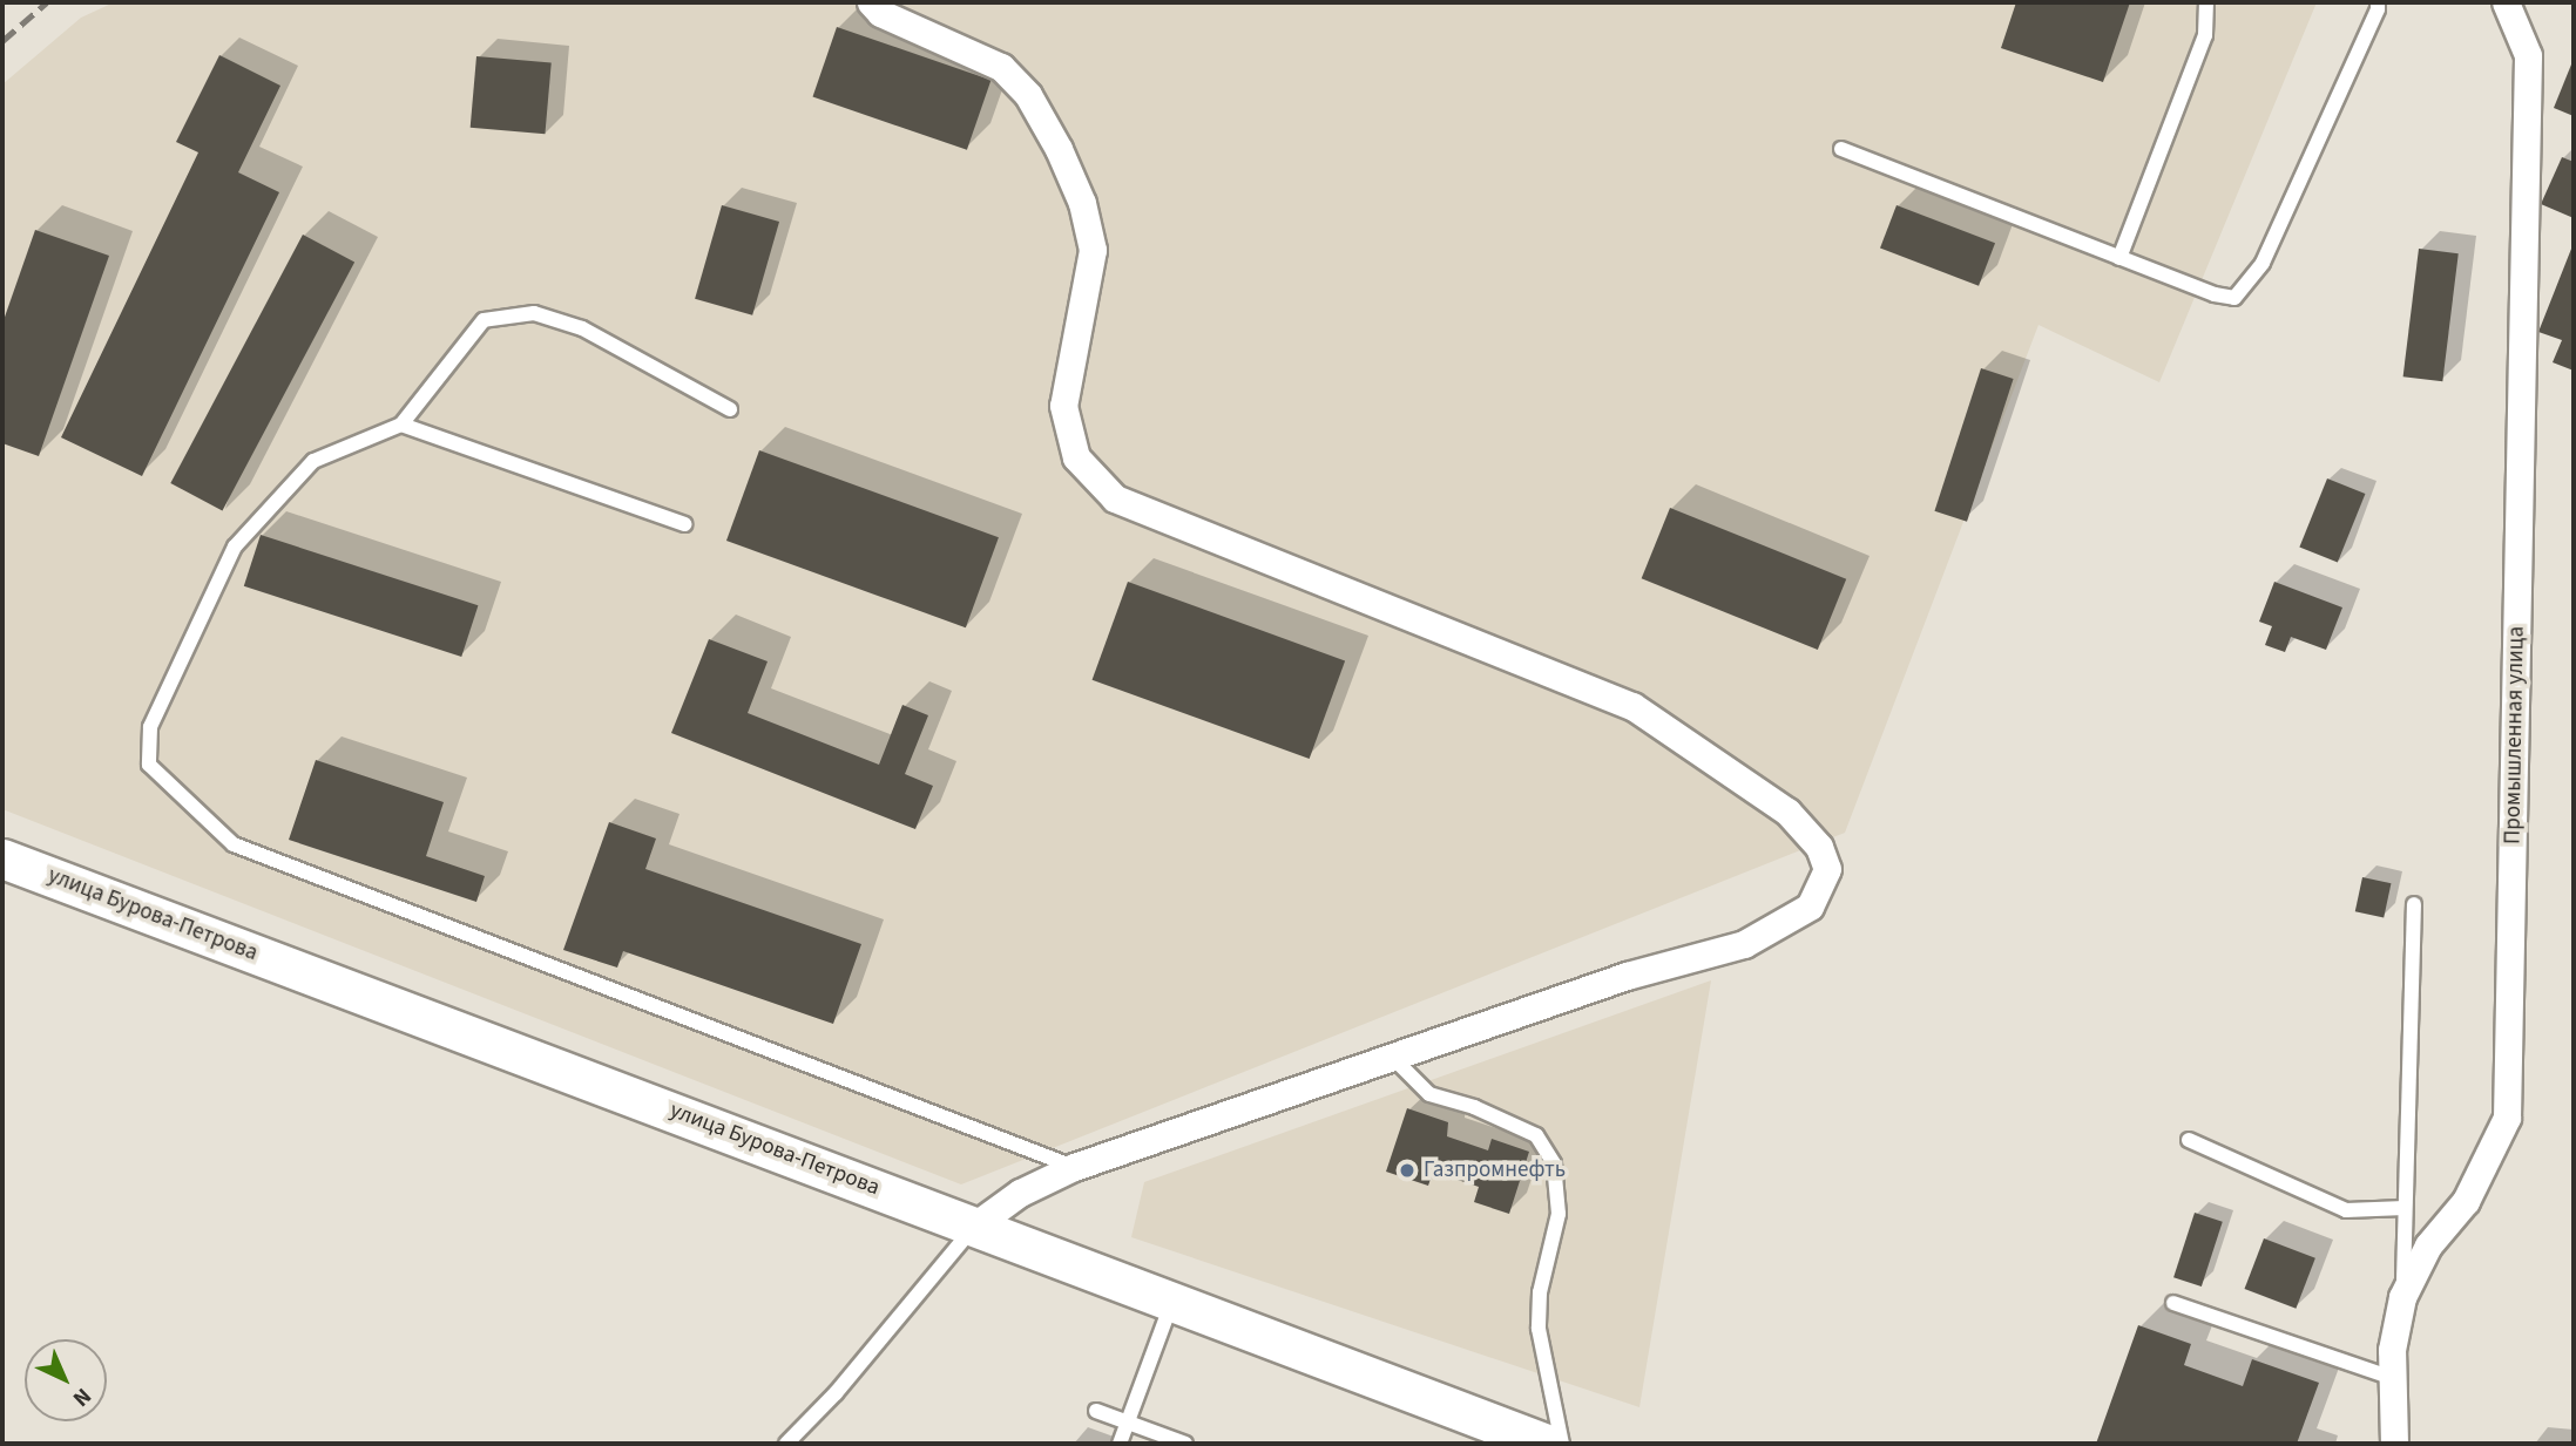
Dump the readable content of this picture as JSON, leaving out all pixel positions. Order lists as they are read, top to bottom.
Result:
{
  "streets": {
    "main road": ["улица Бурова-Петрова"],
    "street": ["Промышленная улица"]
  },
  "places": ["Газпромнефть"],
  "north": "bottom right"
}
